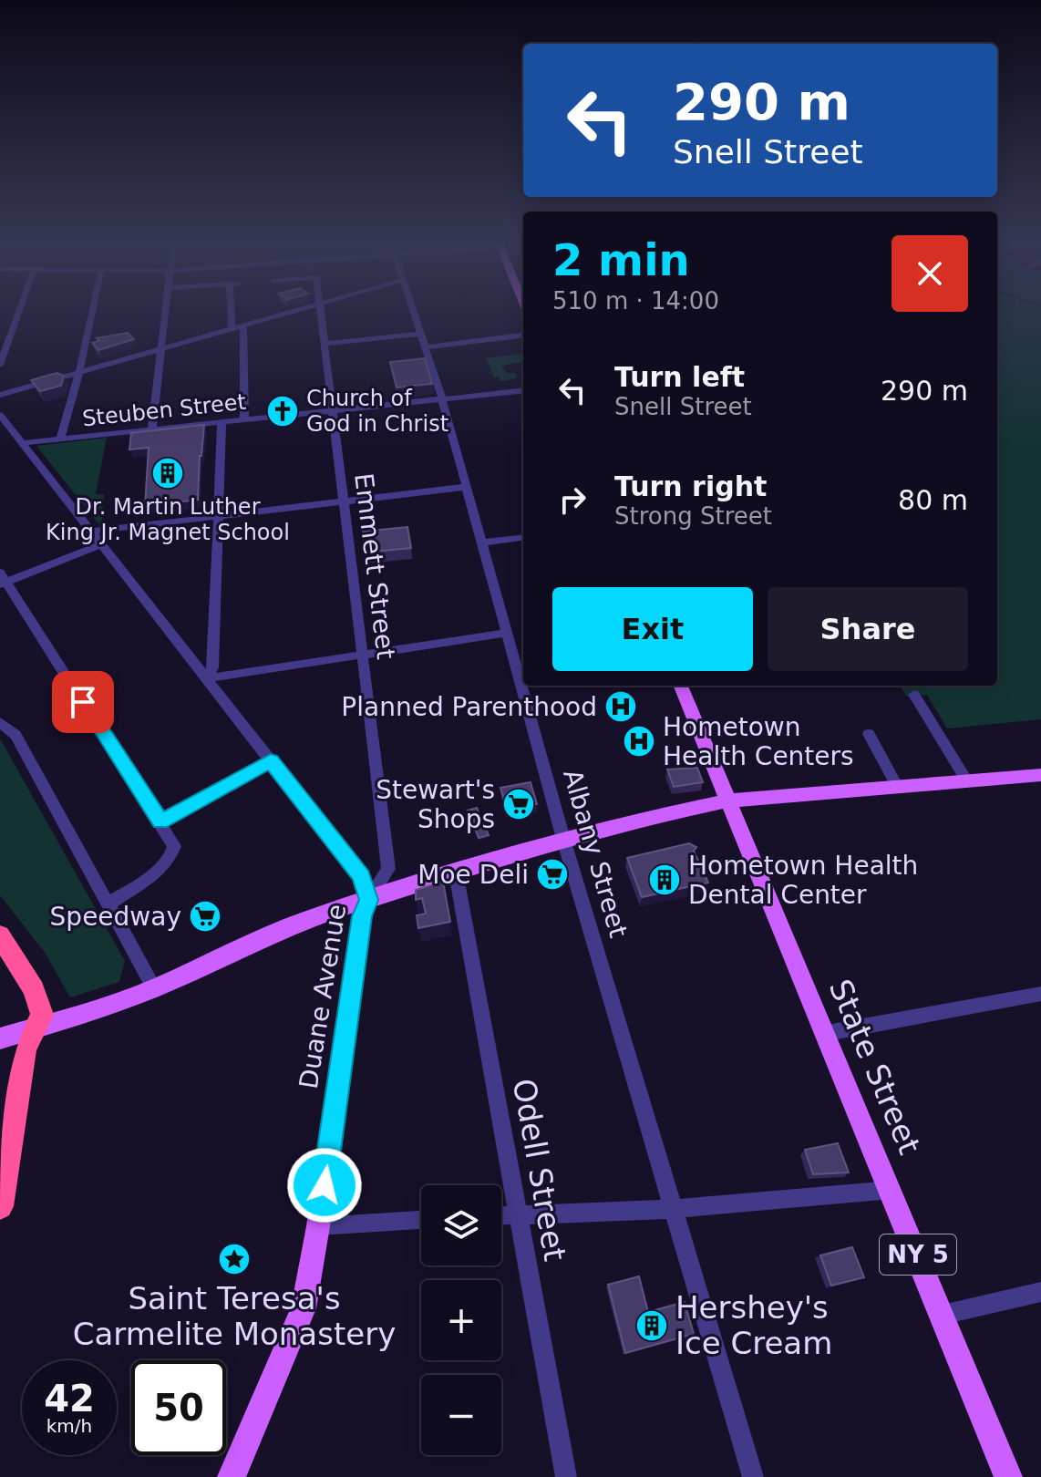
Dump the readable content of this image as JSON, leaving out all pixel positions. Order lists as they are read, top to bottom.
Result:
{
  "streets": {
    "main road": ["Duane Avenue", "State Street", "NY 5"],
    "street": [
      "Steuben Street",
      "Emmett Street",
      "Albany Street",
      "Odell Street"
    ]
  },
  "crossings": [
    ["Steuben Street", "Emmett Street"],
    ["Steuben Street", "Albany Street"],
    ["Steuben Street", "Duane Avenue"],
    ["Emmett Street", "Duane Avenue"]
  ],
  "places": {
    "church": ["Church of God in Christ"],
    "building": ["Dr. Martin Luther King Jr. Magnet School", "Hometown Health Dental Center", "Hershey's Ice Cream"],
    "hospital": ["Planned Parenthood", "Hometown Health Centers"],
    "supermarket": ["Stewart's Shops", "Moe Deli", "Speedway"],
    "place": ["Saint Teresa's Carmelite Monastery"]
  },
  "page": {
    "turn": ["290 m", "Snell Street"],
    "heading": ["2 min", "510 m · 14:00"],
    "list": [
      {
        "name": "Turn left",
        "note": "Snell Street",
        "value": "290 m"
      },
      {
        "name": "Turn right",
        "note": "Strong Street",
        "value": "80 m"
      }
    ],
    "buttons": ["Exit", "Share"],
    "map_buttons": ["+", "−"],
    "speed": "42 km/h",
    "limit": "50"
  }
}
